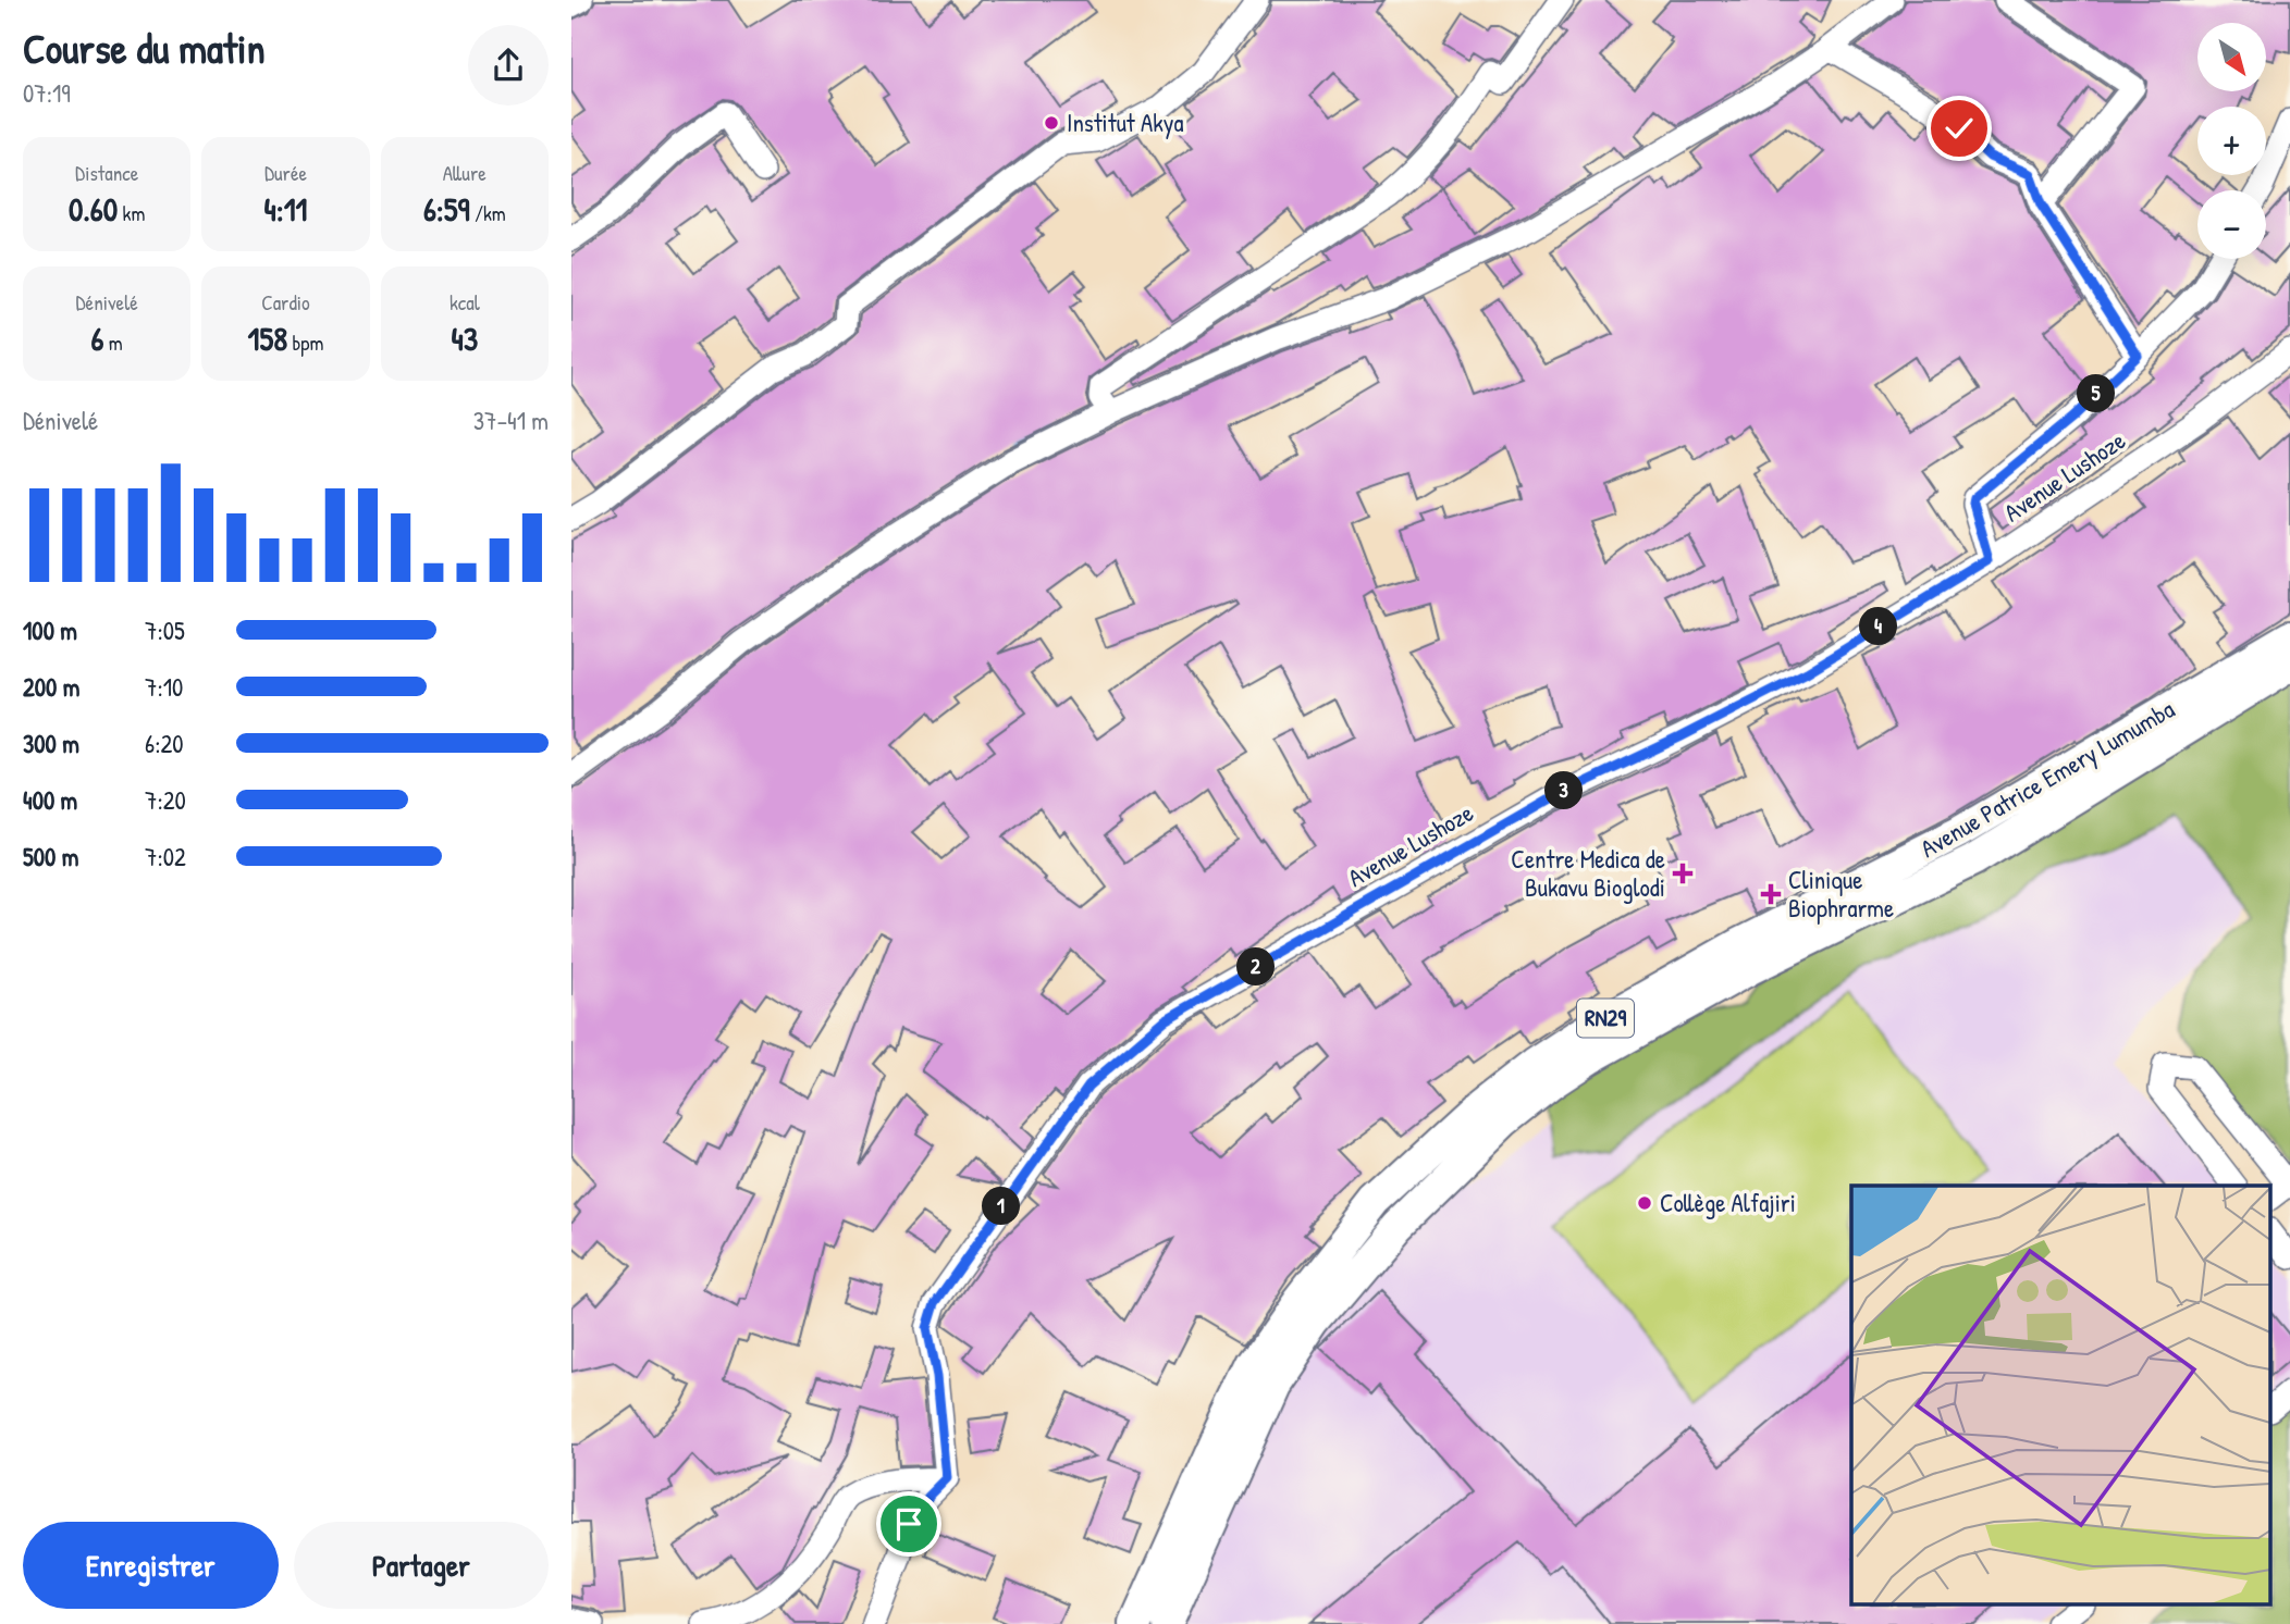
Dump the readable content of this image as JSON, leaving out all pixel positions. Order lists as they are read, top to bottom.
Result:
{
  "streets": {
    "main road": ["Avenue Patrice Emery Lumumba", "RN29"],
    "street": ["Avenue Lushoze"]
  },
  "places": {
    "other": ["Institut Akya", "Collège Alfajiri"],
    "health": ["Centre Medica de Bukavu Bioglodi", "Clinique Biophrarme"]
  },
  "north": "bottom right",
  "page": {
    "heading": ["Course du matin", "07:19"],
    "map_buttons": ["+", "−"],
    "stats": [
      ["Distance", "0.60 km"],
      ["Durée", "4:11"],
      ["Allure", "6:59 /km"],
      ["Dénivelé", "6 m"],
      ["Cardio", "158 bpm"],
      ["kcal", "43"]
    ],
    "pins": [
      "5",
      "4",
      "3",
      "2",
      "1"
    ],
    "chart": ["Dénivelé", "37–41 m"],
    "list": [
      {
        "name": "100 m",
        "note": "7:05"
      },
      {
        "name": "200 m",
        "note": "7:10"
      },
      {
        "name": "300 m",
        "note": "6:20"
      },
      {
        "name": "400 m",
        "note": "7:20"
      },
      {
        "name": "500 m",
        "note": "7:02"
      }
    ],
    "buttons": ["Enregistrer", "Partager"]
  }
}
